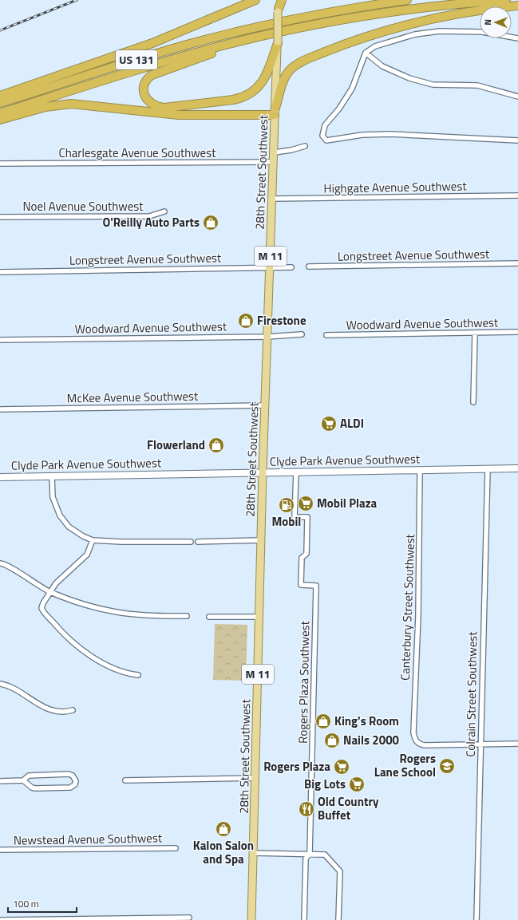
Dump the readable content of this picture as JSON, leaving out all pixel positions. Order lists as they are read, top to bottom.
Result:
{
  "streets": {
    "highway": ["US 131"],
    "main road": ["28th Street Southwest", "M 11", "Clyde Park Avenue Southwest"],
    "street": [
      "Charlesgate Avenue Southwest",
      "Highgate Avenue Southwest",
      "Noel Avenue Southwest",
      "Longstreet Avenue Southwest",
      "Woodward Avenue Southwest",
      "McKee Avenue Southwest",
      "Canterbury Street Southwest",
      "Rogers Plaza Southwest",
      "Colrain Street Southwest",
      "Newstead Avenue Southwest"
    ]
  },
  "crossings": [
    ["Charlesgate Avenue Southwest", "28th Street Southwest"],
    ["28th Street Southwest", "Highgate Avenue Southwest"],
    ["28th Street Southwest", "Longstreet Avenue Southwest"],
    ["28th Street Southwest", "Woodward Avenue Southwest"],
    ["28th Street Southwest", "McKee Avenue Southwest"],
    ["28th Street Southwest", "Clyde Park Avenue Southwest"],
    ["Clyde Park Avenue Southwest", "Canterbury Street Southwest"],
    ["Clyde Park Avenue Southwest", "Rogers Plaza Southwest"],
    ["Clyde Park Avenue Southwest", "Colrain Street Southwest"],
    ["Canterbury Street Southwest", "Colrain Street Southwest"]
  ],
  "places": {
    "shop": [
      "O'Reilly Auto Parts",
      "Firestone",
      "Flowerland",
      "King's Room",
      "Nails 2000",
      "Kalon Salon and Spa"
    ],
    "supermarket": [
      "ALDI",
      "Mobil Plaza",
      "Rogers Plaza",
      "Big Lots"
    ],
    "fuel station": ["Mobil"],
    "school or university": ["Rogers Lane School"],
    "restaurant": ["Old Country Buffet"]
  },
  "scale_bar": "100 m",
  "north": "left"
}
